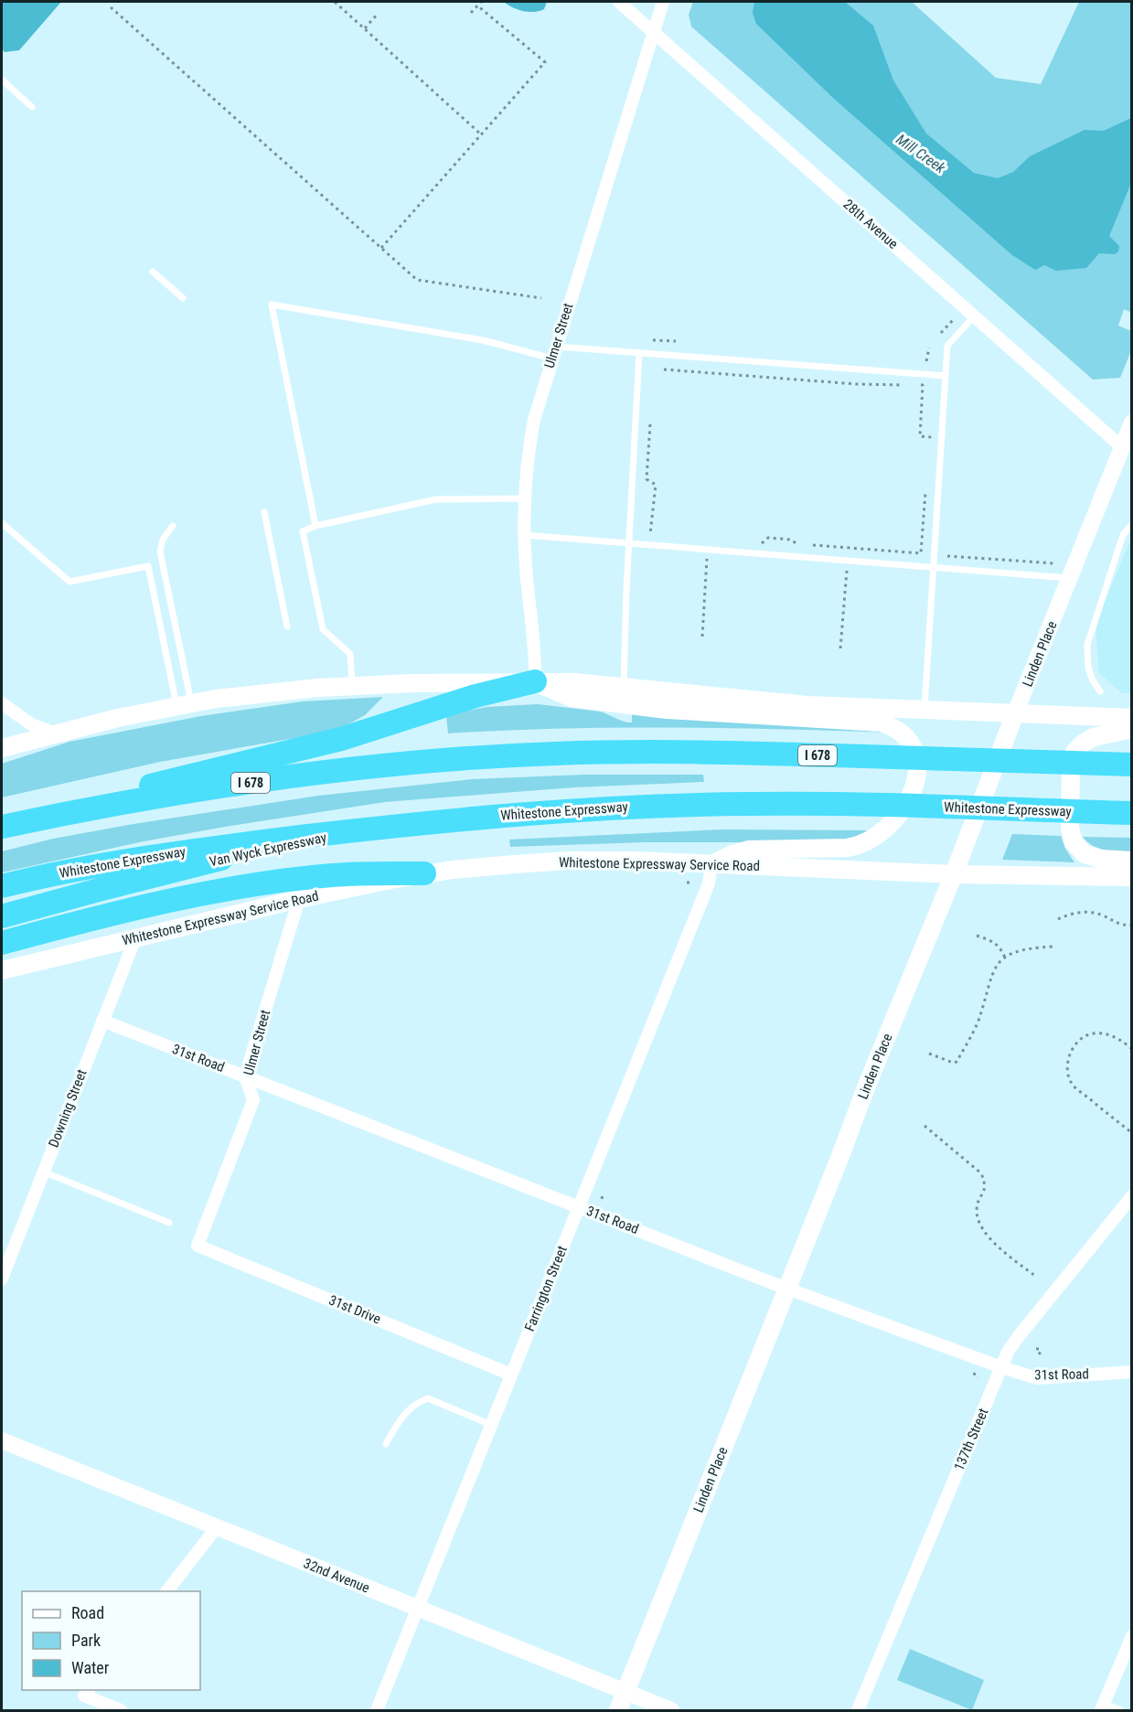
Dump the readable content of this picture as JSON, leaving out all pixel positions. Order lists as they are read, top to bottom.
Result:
{
  "streets": {
    "highway": ["I 678", "Whitestone Expressway", "Van Wyck Expressway"],
    "main road": ["Linden Place", "Whitestone Expressway Service Road"],
    "street": [
      "28th Avenue",
      "Ulmer Street",
      "31st Road",
      "Downing Street",
      "Farrington Street",
      "31st Drive",
      "137th Street",
      "32nd Avenue"
    ]
  },
  "crossings": [
    ["28th Avenue", "Ulmer Street"],
    ["28th Avenue", "Linden Place"],
    ["Ulmer Street", "Whitestone Expressway Service Road"],
    ["Ulmer Street", "31st Road"],
    ["Ulmer Street", "31st Drive"],
    ["Linden Place", "Whitestone Expressway Service Road"],
    ["Linden Place", "31st Road"],
    ["Linden Place", "32nd Avenue"],
    ["Whitestone Expressway", "Van Wyck Expressway"],
    ["Whitestone Expressway Service Road", "Downing Street"],
    ["Whitestone Expressway Service Road", "Farrington Street"],
    ["31st Road", "Downing Street"],
    ["31st Road", "Farrington Street"],
    ["31st Road", "137th Street"],
    ["Farrington Street", "31st Drive"],
    ["Farrington Street", "32nd Avenue"]
  ],
  "water": ["Mill Creek"],
  "legend": ["Road", "Park", "Water"]
}
